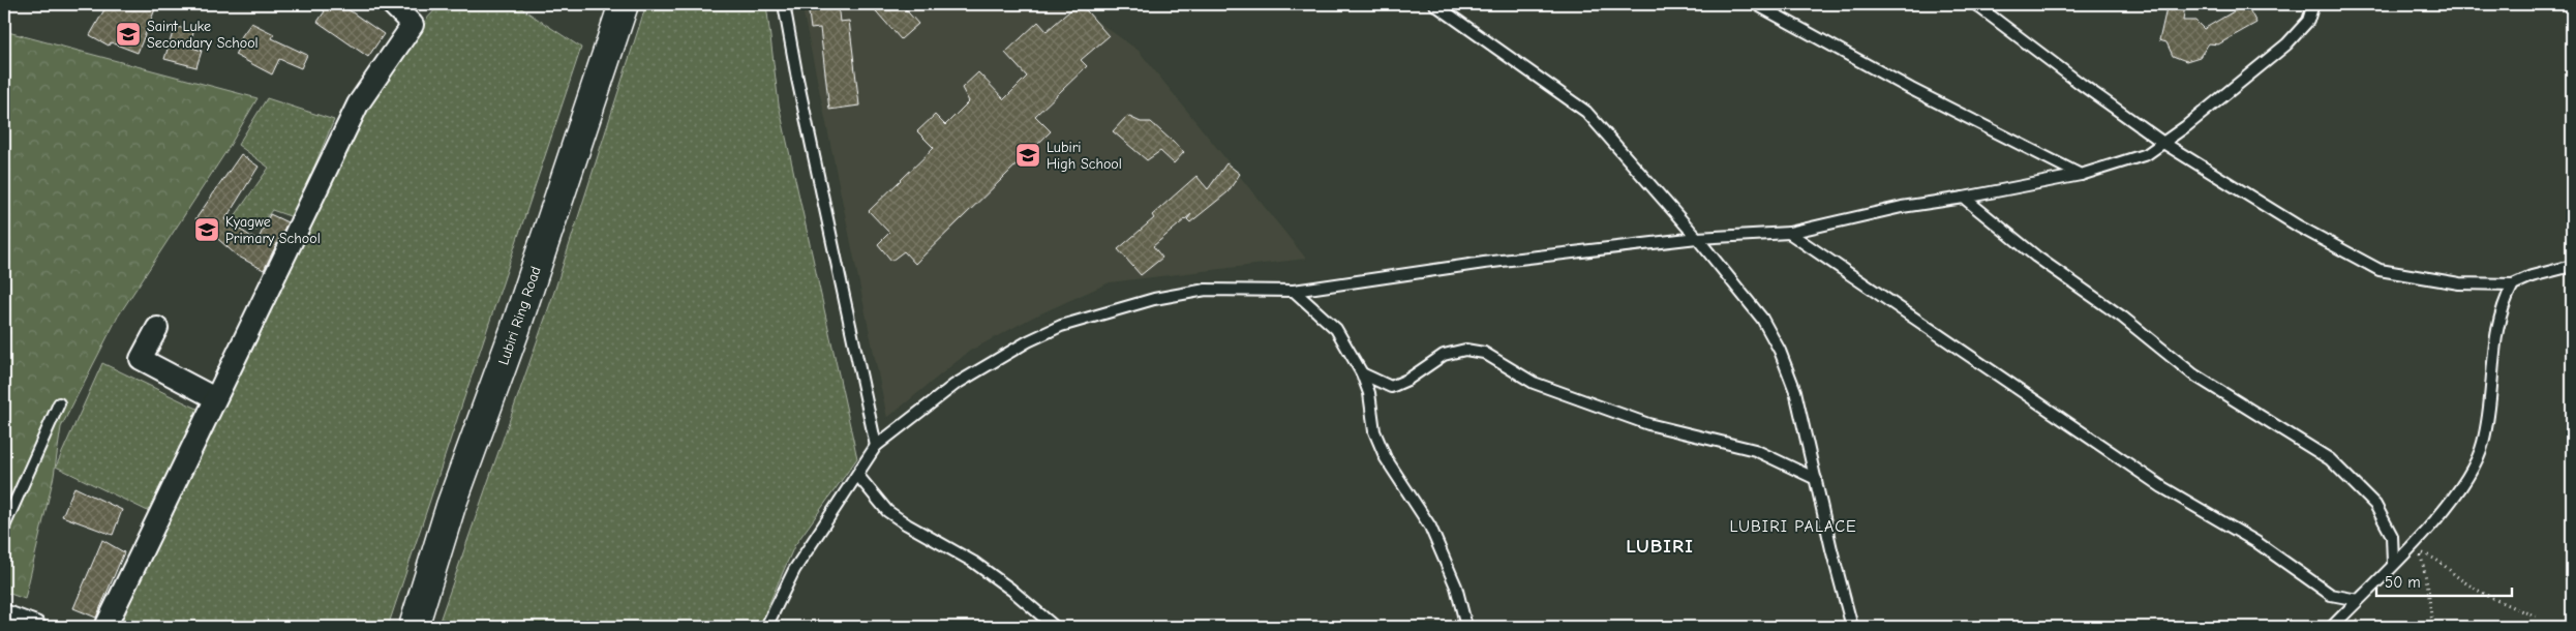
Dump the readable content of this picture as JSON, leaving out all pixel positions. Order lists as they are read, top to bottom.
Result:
{
  "streets": {
    "main road": ["Lubiri Ring Road"]
  },
  "districts": ["LUBIRI PALACE", "LUBIRI"],
  "places": {
    "school or university": ["Saint Luke Secondary School", "Lubiri High School", "Kyagwe Primary School"]
  },
  "scale_bar": "50 m"
}
